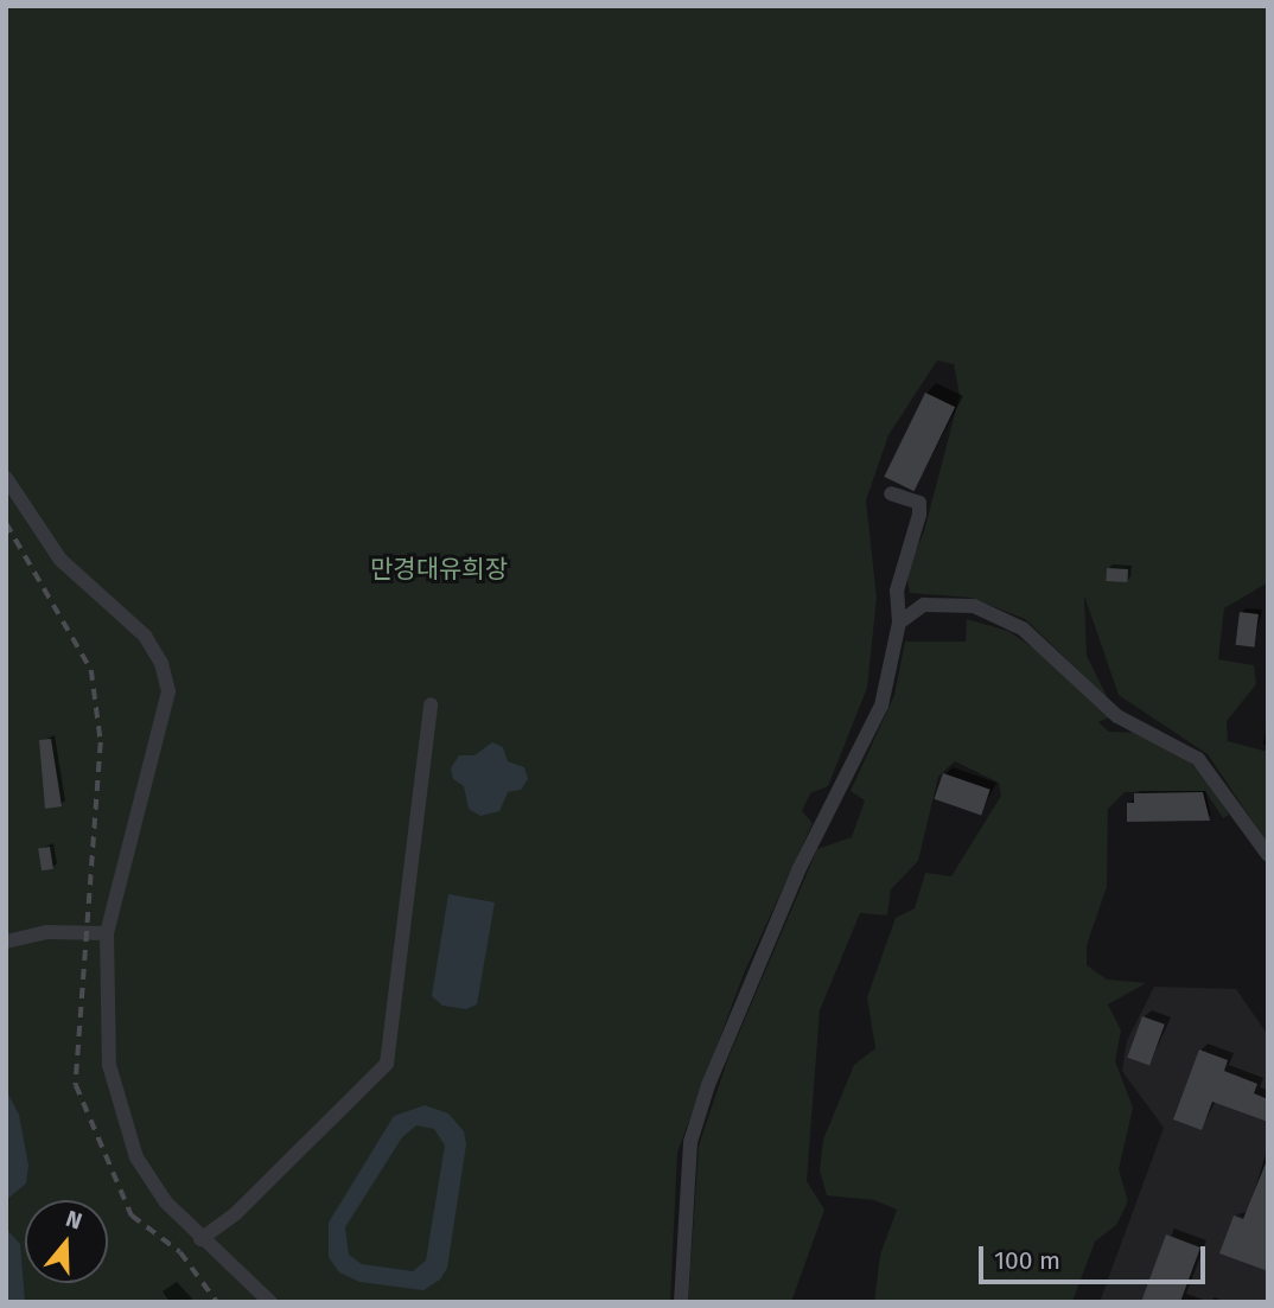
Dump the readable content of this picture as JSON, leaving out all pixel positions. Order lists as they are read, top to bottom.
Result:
{
  "parks": ["만경대유희장"],
  "scale_bar": "100 m",
  "north": "top"
}
